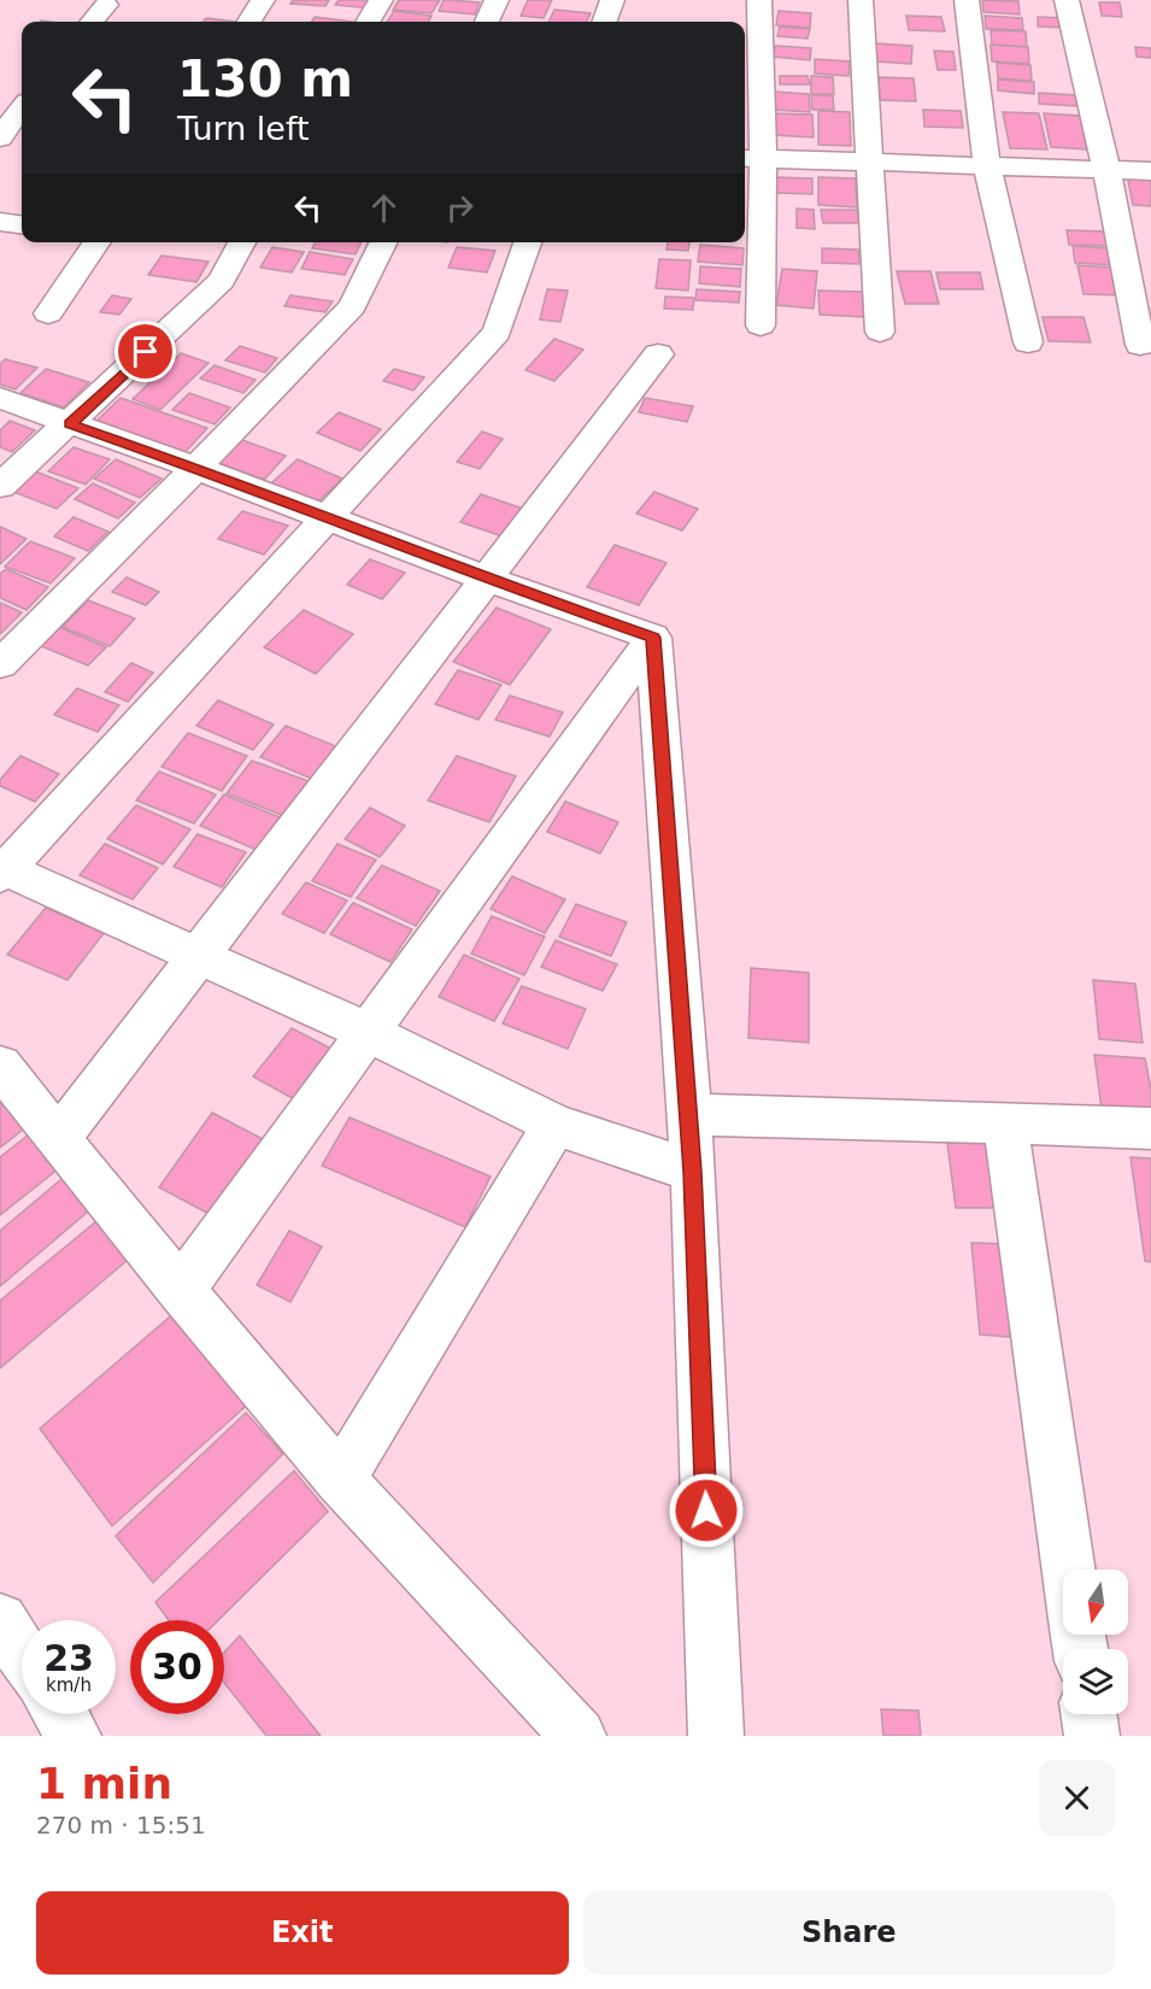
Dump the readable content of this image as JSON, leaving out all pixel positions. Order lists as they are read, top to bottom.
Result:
{
  "north": "bottom",
  "page": {
    "turn": ["130 m", "Turn left"],
    "speed": "23 km/h",
    "limit": "30",
    "heading": ["1 min", "270 m · 15:51"],
    "buttons": ["Exit", "Share"]
  }
}
